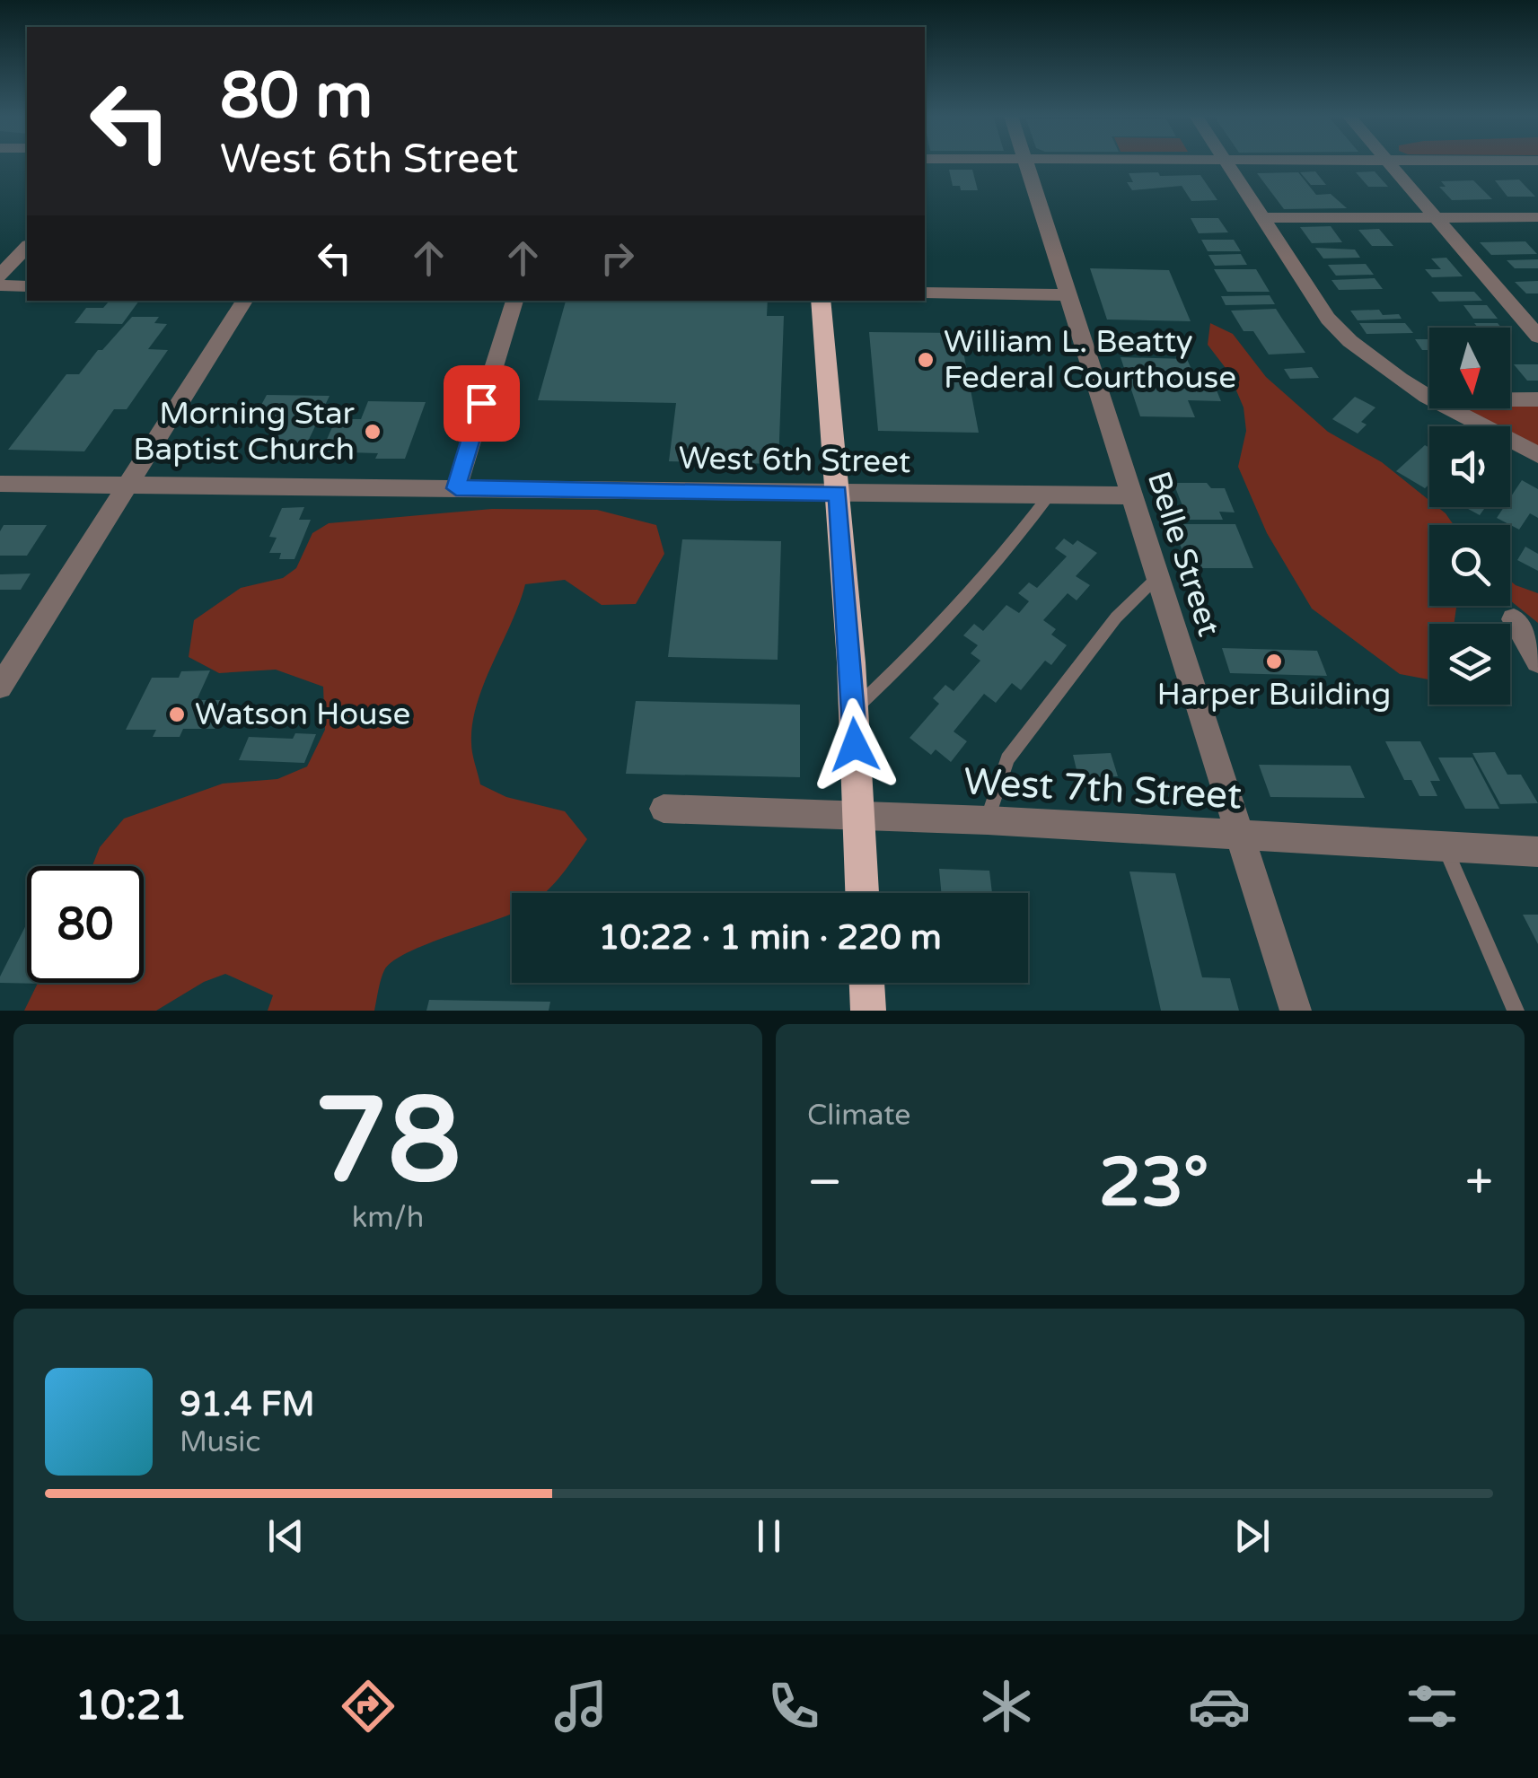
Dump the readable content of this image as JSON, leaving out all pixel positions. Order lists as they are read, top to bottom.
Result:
{
  "streets": {
    "street": ["West 6th Street", "Belle Street", "West 7th Street"]
  },
  "crossings": [
    ["West 6th Street", "Belle Street"],
    ["Belle Street", "West 7th Street"]
  ],
  "places": [
    "William L. Beatty Federal Courthouse",
    "Morning Star Baptist Church",
    "Harper Building",
    "Watson House"
  ],
  "north": "bottom",
  "page": {
    "turn": ["80 m", "West 6th Street"],
    "limit": "80",
    "trip": "10:22 · 1 min · 220 m",
    "tile": [
      ["78", "km/h"],
      "Climate"
    ],
    "heat": ["−", "23°", "+"],
    "song": ["91.4 FM", "Music"],
    "tabs": "10:21"
  }
}
